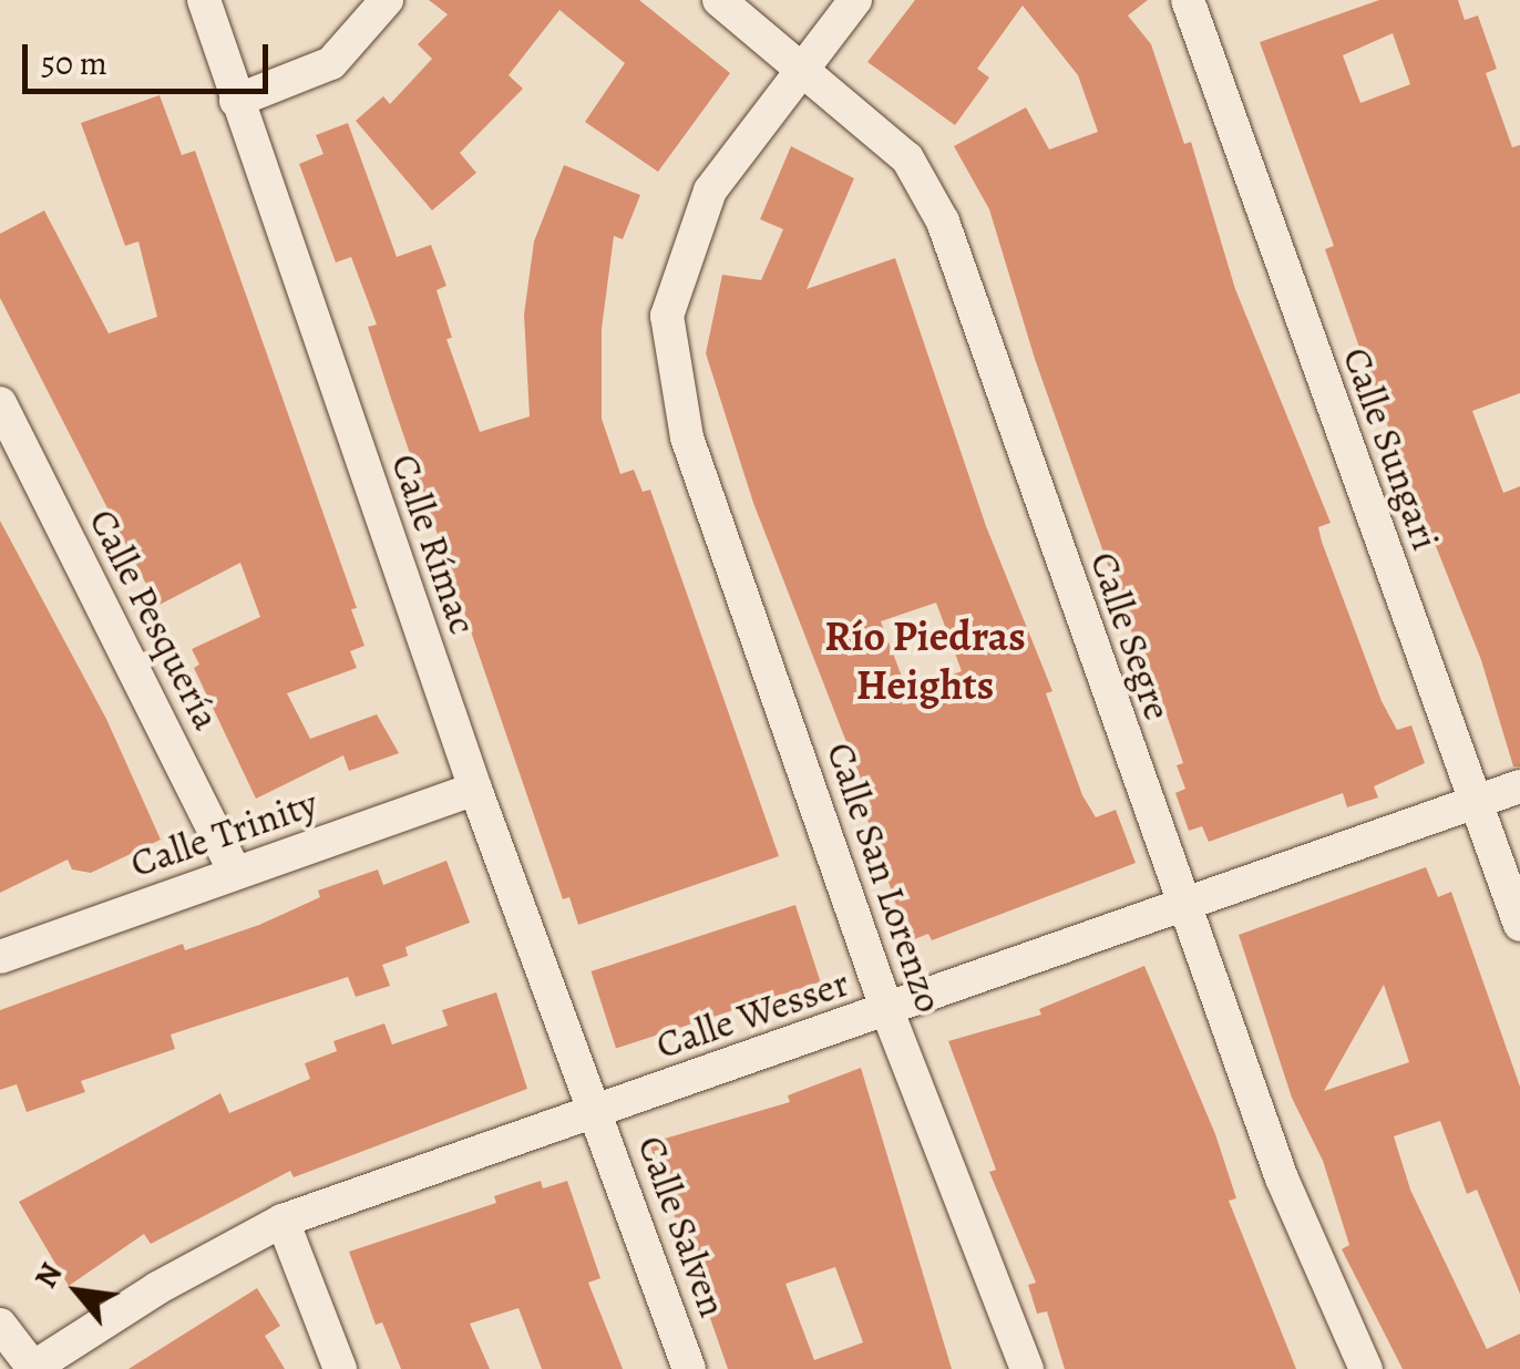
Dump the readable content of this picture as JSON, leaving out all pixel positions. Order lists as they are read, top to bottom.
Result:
{
  "streets": {
    "street": [
      "Calle Sungari",
      "Calle Rímac",
      "Calle Pesquería",
      "Calle Segre",
      "Calle Trinity",
      "Calle San Lorenzo",
      "Calle Wesser",
      "Calle Salven"
    ]
  },
  "crossings": [
    ["Calle Sungari", "Calle Wesser"],
    ["Calle Rímac", "Calle Trinity"],
    ["Calle Rímac", "Calle Wesser"],
    ["Calle Rímac", "Calle Salven"],
    ["Calle Pesquería", "Calle Trinity"],
    ["Calle Segre", "Calle San Lorenzo"],
    ["Calle Segre", "Calle Wesser"],
    ["Calle San Lorenzo", "Calle Wesser"],
    ["Calle Wesser", "Calle Salven"]
  ],
  "districts": ["Río Piedras Heights"],
  "scale_bar": "50 m",
  "north": "top left"
}
